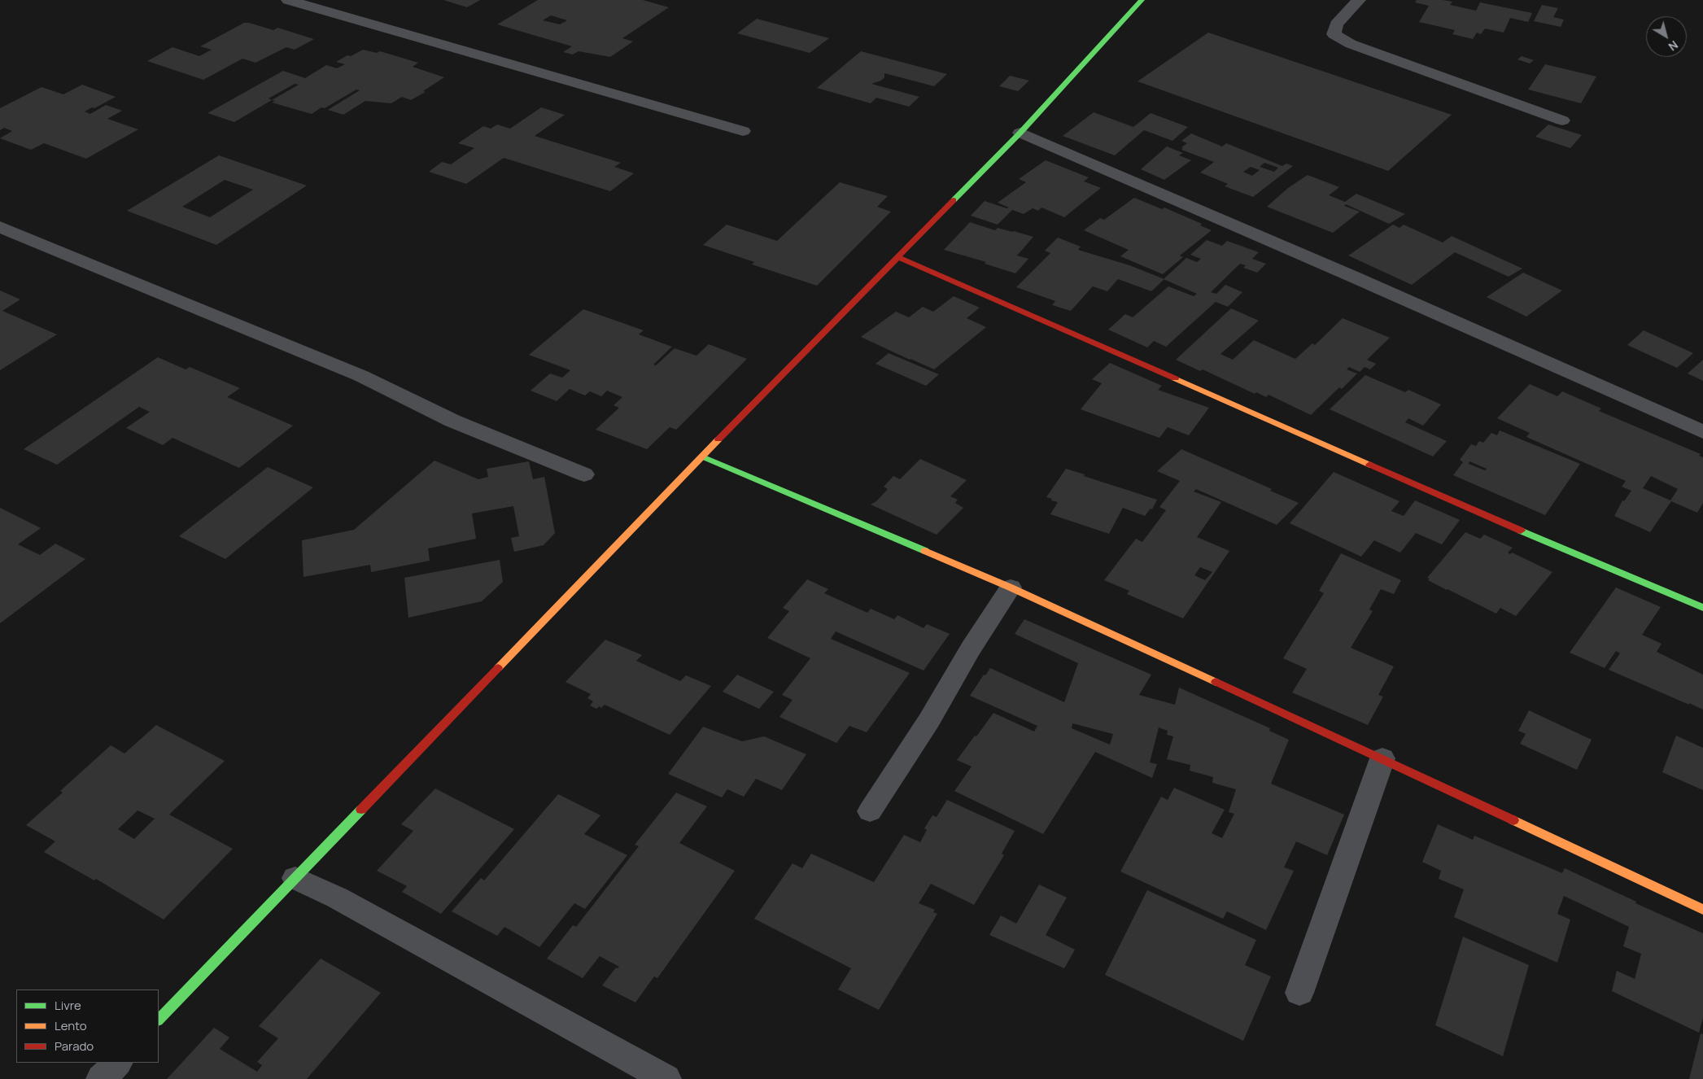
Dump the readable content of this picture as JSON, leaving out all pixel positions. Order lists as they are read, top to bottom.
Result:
{
  "legend": ["Livre", "Lento", "Parado"],
  "north": "bottom right"
}
